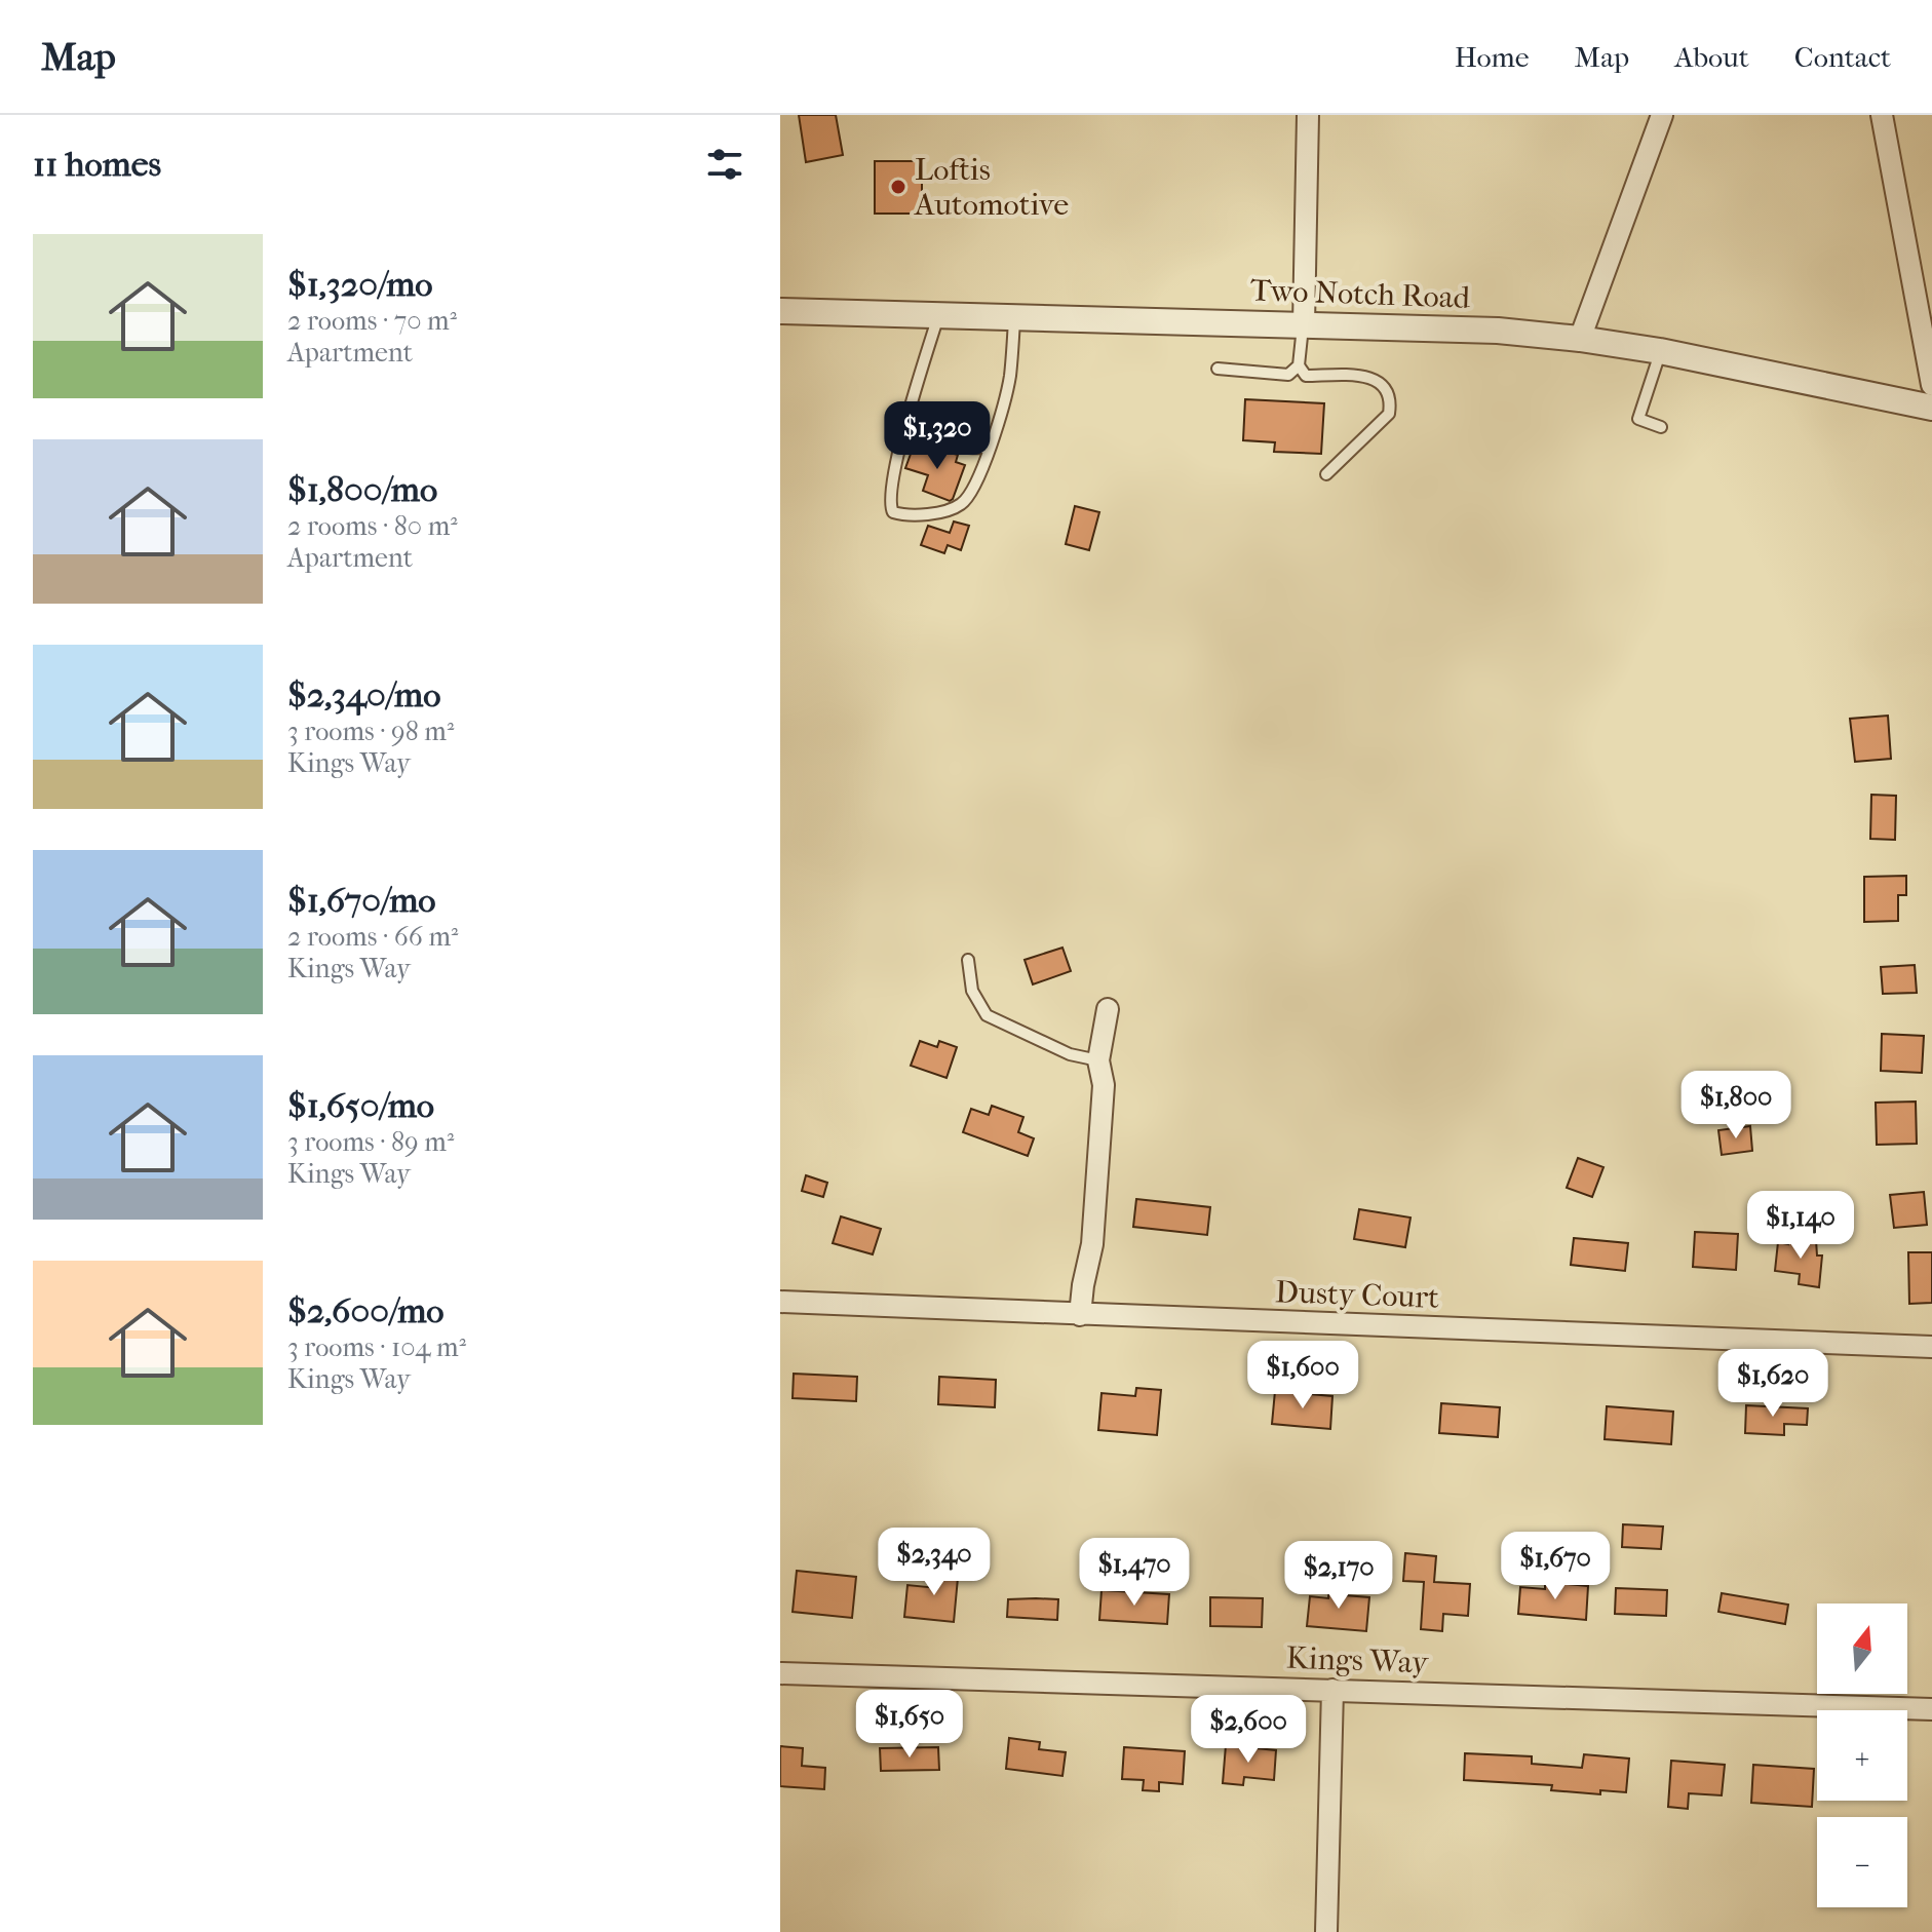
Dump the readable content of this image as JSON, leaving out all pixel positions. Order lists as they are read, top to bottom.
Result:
{
  "streets": {
    "street": ["Two Notch Road", "Dusty Court", "Kings Way"]
  },
  "places": ["Loftis Automotive"],
  "north": "top",
  "page": {
    "header": "Map",
    "nav": [
      "Home",
      "Map",
      "About",
      "Contact"
    ],
    "heading": "11 homes",
    "list": [
      {
        "name": "$1,320/mo",
        "note": "2 rooms · 70 m² · Apartment"
      },
      {
        "name": "$1,800/mo",
        "note": "2 rooms · 80 m² · Apartment"
      },
      {
        "name": "$2,340/mo",
        "note": "3 rooms · 98 m² · Kings Way"
      },
      {
        "name": "$1,670/mo",
        "note": "2 rooms · 66 m² · Kings Way"
      },
      {
        "name": "$1,650/mo",
        "note": "3 rooms · 89 m² · Kings Way"
      },
      {
        "name": "$2,600/mo",
        "note": "3 rooms · 104 m² · Kings Way"
      }
    ],
    "price": [
      "$1,320",
      "$1,800",
      "$1,140",
      "$1,600",
      "$1,620",
      "$2,340",
      "$1,670",
      "$1,470",
      "$2,170",
      "$1,650",
      "$2,600"
    ],
    "map_buttons": ["+", "−"]
  }
}
